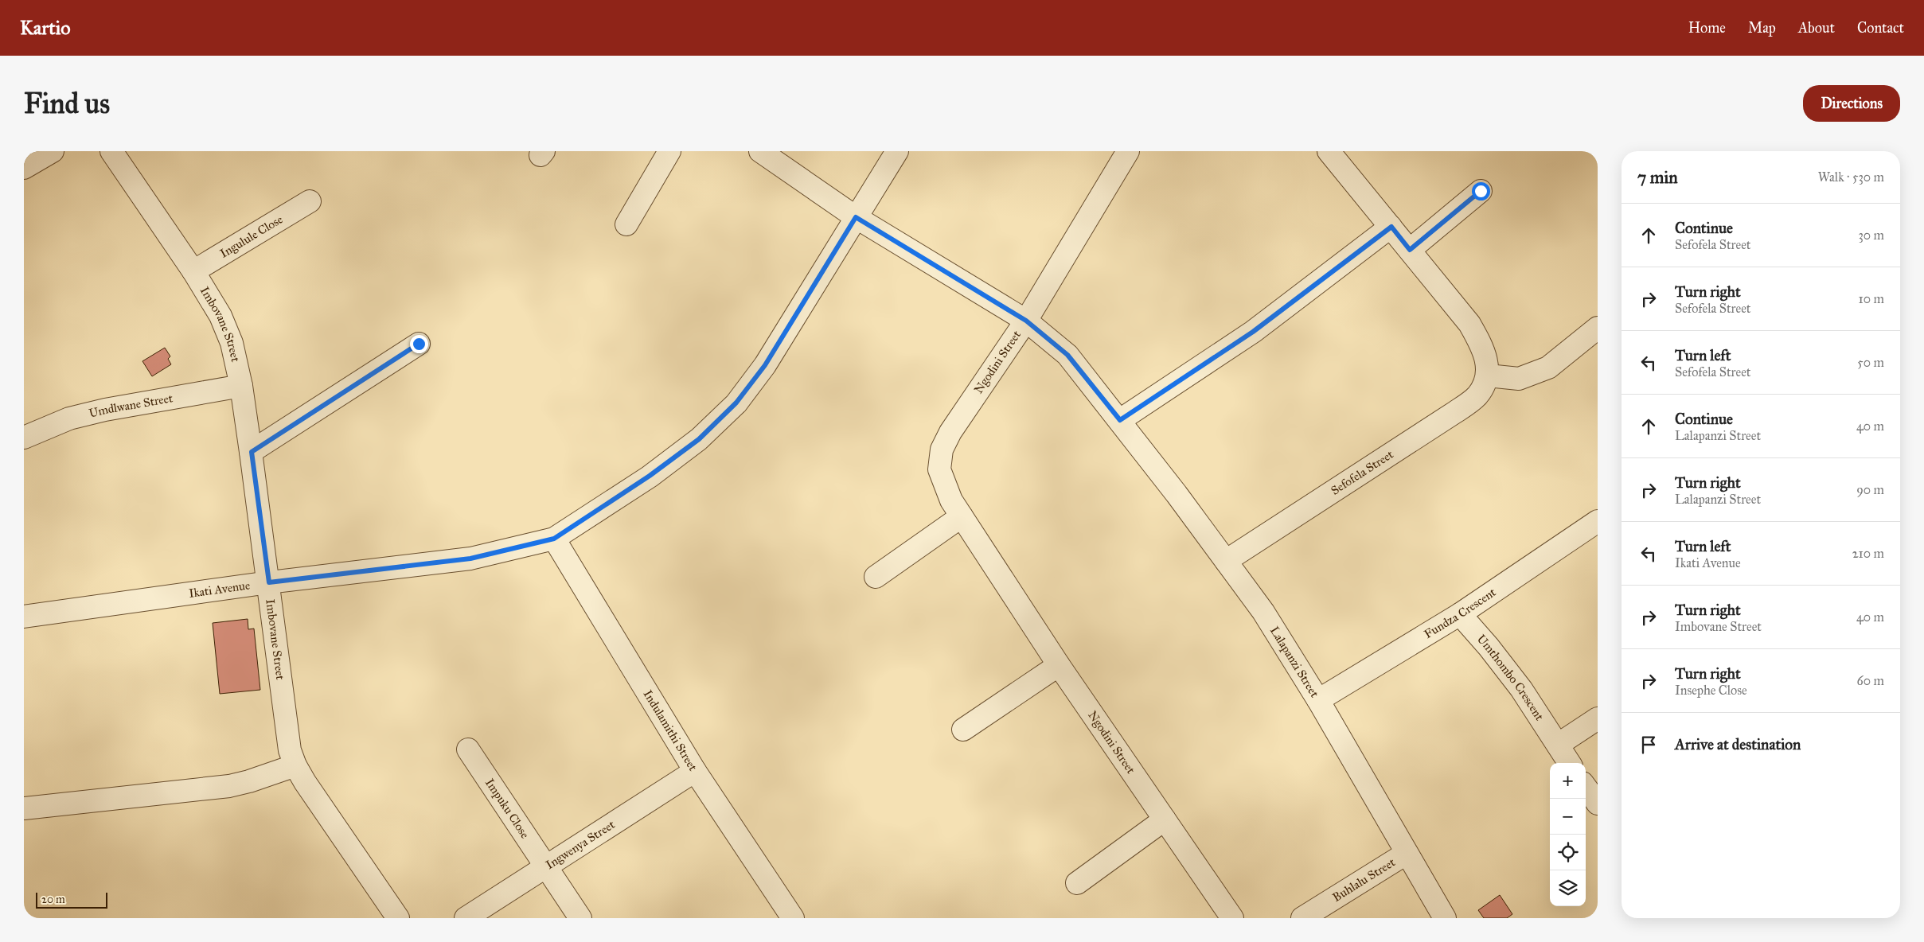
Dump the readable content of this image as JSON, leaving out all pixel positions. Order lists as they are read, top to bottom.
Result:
{
  "streets": {
    "street": [
      "Ingulule Close",
      "Imbovane Street",
      "Ngodini Street",
      "Umdlwane Street",
      "Sefofela Street",
      "Ikati Avenue",
      "Fundza Crescent",
      "Lalapanzi Street",
      "Umthombo Crescent",
      "Indulamithi Street",
      "Impuku Close",
      "Ingwenya Street",
      "Buhlalu Street"
    ]
  },
  "crossings": [
    ["Ingulule Close", "Imbovane Street"],
    ["Imbovane Street", "Umdlwane Street"],
    ["Imbovane Street", "Ikati Avenue"],
    ["Ngodini Street", "Lalapanzi Street"],
    ["Sefofela Street", "Lalapanzi Street"],
    ["Ikati Avenue", "Lalapanzi Street"],
    ["Ikati Avenue", "Indulamithi Street"],
    ["Fundza Crescent", "Lalapanzi Street"],
    ["Fundza Crescent", "Umthombo Crescent"],
    ["Lalapanzi Street", "Buhlalu Street"],
    ["Indulamithi Street", "Ingwenya Street"],
    ["Impuku Close", "Ingwenya Street"]
  ],
  "scale_bar": "20 m",
  "page": {
    "header": "Kartio",
    "nav": [
      "Home",
      "Map",
      "About",
      "Contact"
    ],
    "buttons": "Directions",
    "title": "Find us",
    "heading": ["7 min", "Walk · 530 m"],
    "list": [
      ["Continue", "Sefofela Street", "30 m"],
      ["Turn right", "Sefofela Street", "10 m"],
      ["Turn left", "Sefofela Street", "50 m"],
      ["Continue", "Lalapanzi Street", "40 m"],
      ["Turn right", "Lalapanzi Street", "90 m"],
      ["Turn left", "Ikati Avenue", "210 m"],
      ["Turn right", "Imbovane Street", "40 m"],
      ["Turn right", "Insephe Close", "60 m"],
      "Arrive at destination"
    ],
    "map_buttons": ["+", "−"],
    "scale": "20 m"
  }
}
